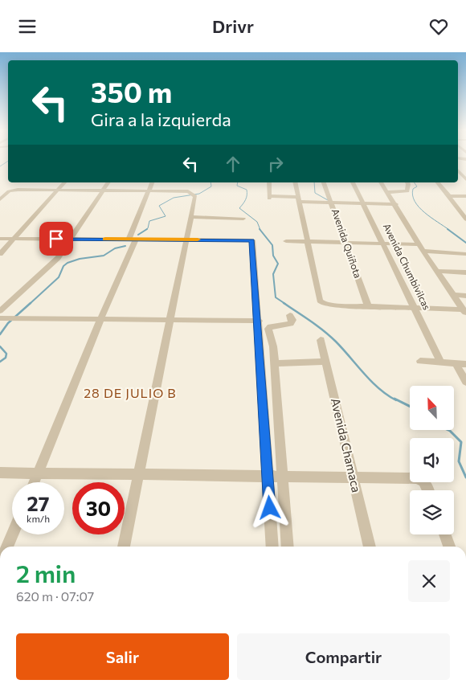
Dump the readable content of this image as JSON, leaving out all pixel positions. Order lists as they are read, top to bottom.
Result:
{
  "streets": {
    "street": ["Avenida Quiñota", "Avenida Chumbivilcas", "Avenida Chamaca"]
  },
  "districts": ["28 DE JULIO B"],
  "north": "top left",
  "page": {
    "header": "Drivr",
    "turn": ["350 m", "Gira a la izquierda"],
    "speed": "27 km/h",
    "limit": "30",
    "heading": ["2 min", "620 m · 07:07"],
    "buttons": ["Salir", "Compartir"]
  }
}
